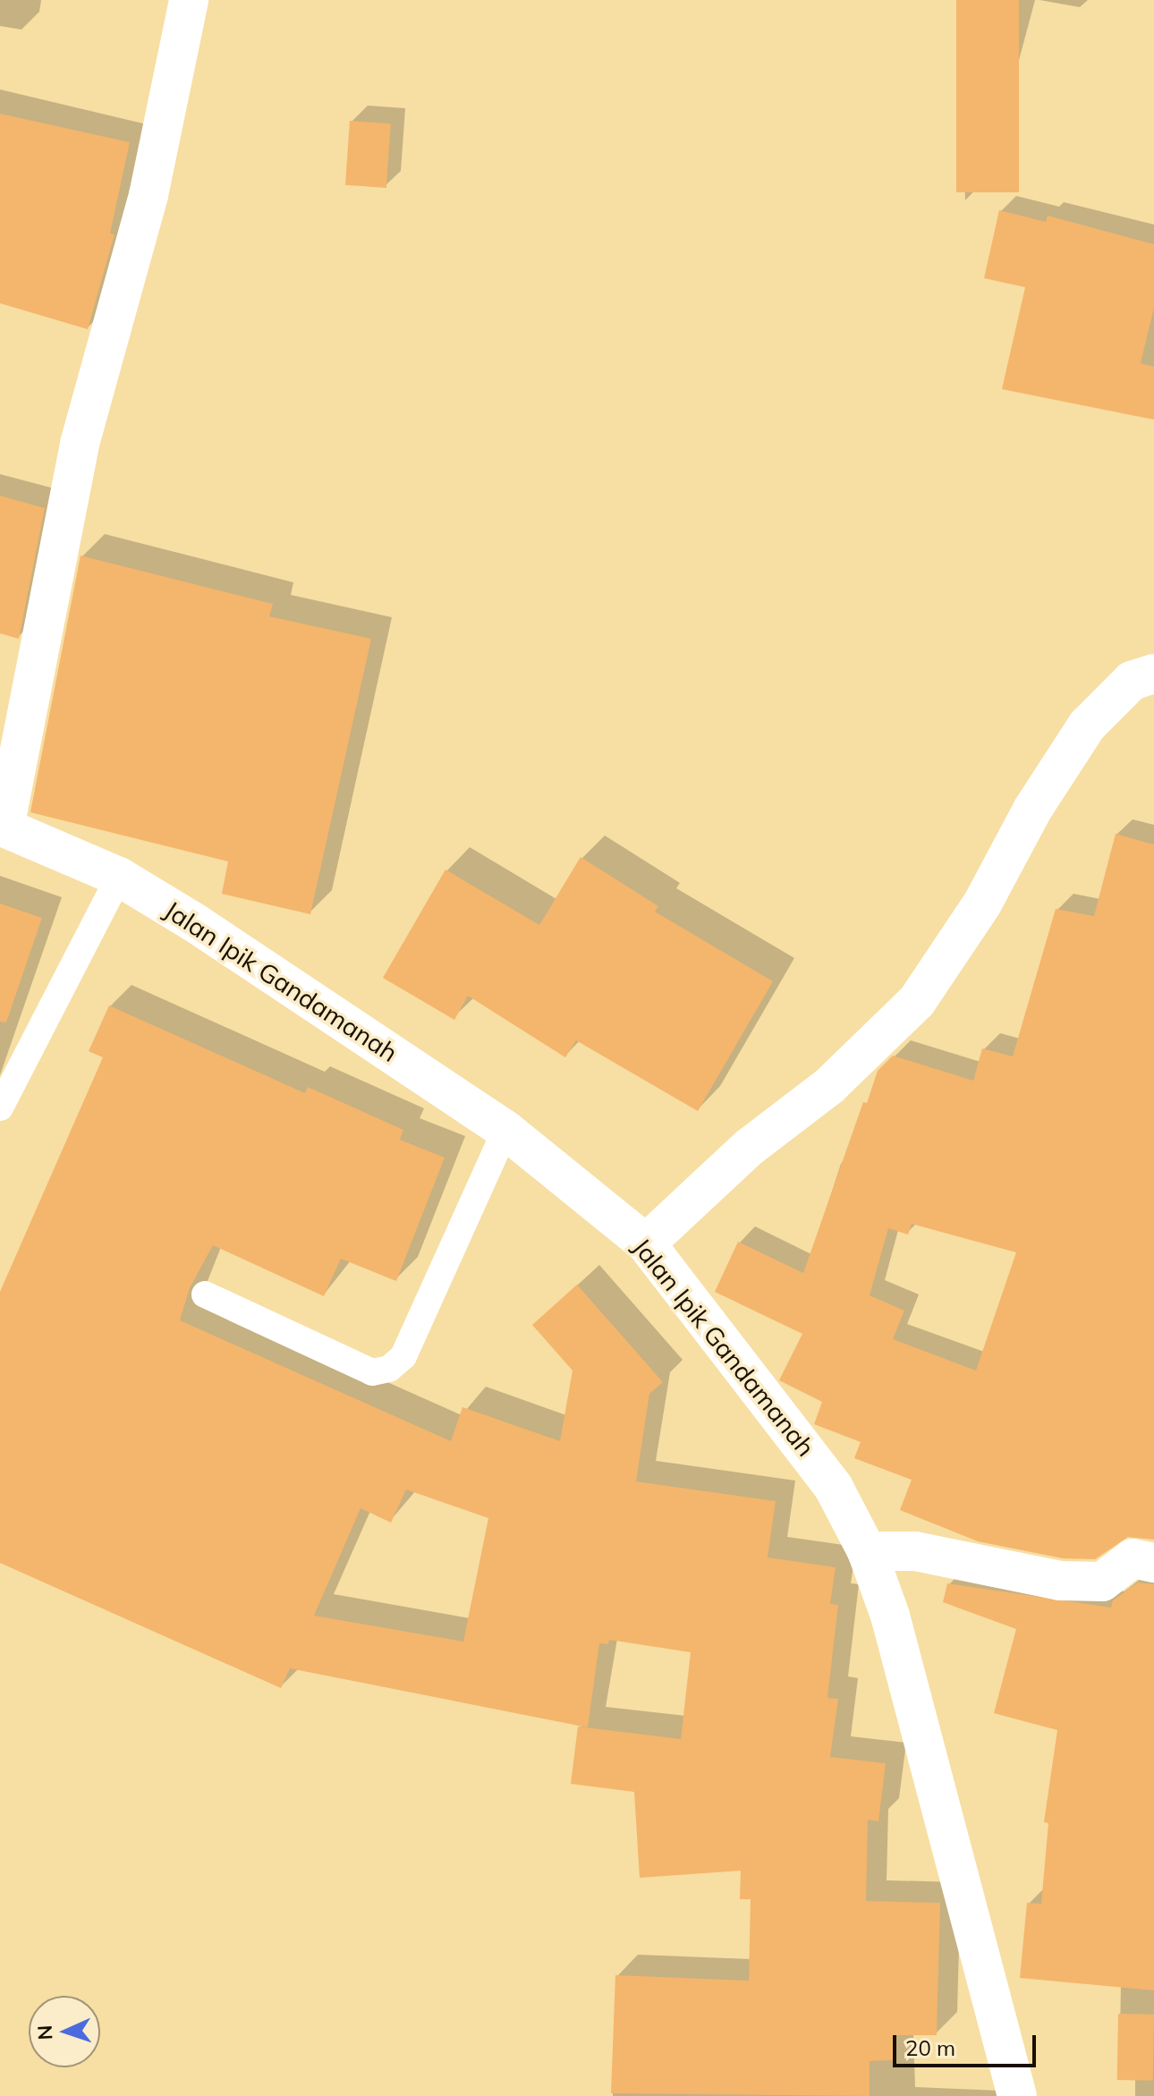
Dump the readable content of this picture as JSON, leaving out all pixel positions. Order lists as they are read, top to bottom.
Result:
{
  "streets": {
    "street": ["Jalan Ipik Gandamanah"]
  },
  "scale_bar": "20 m",
  "north": "left"
}
